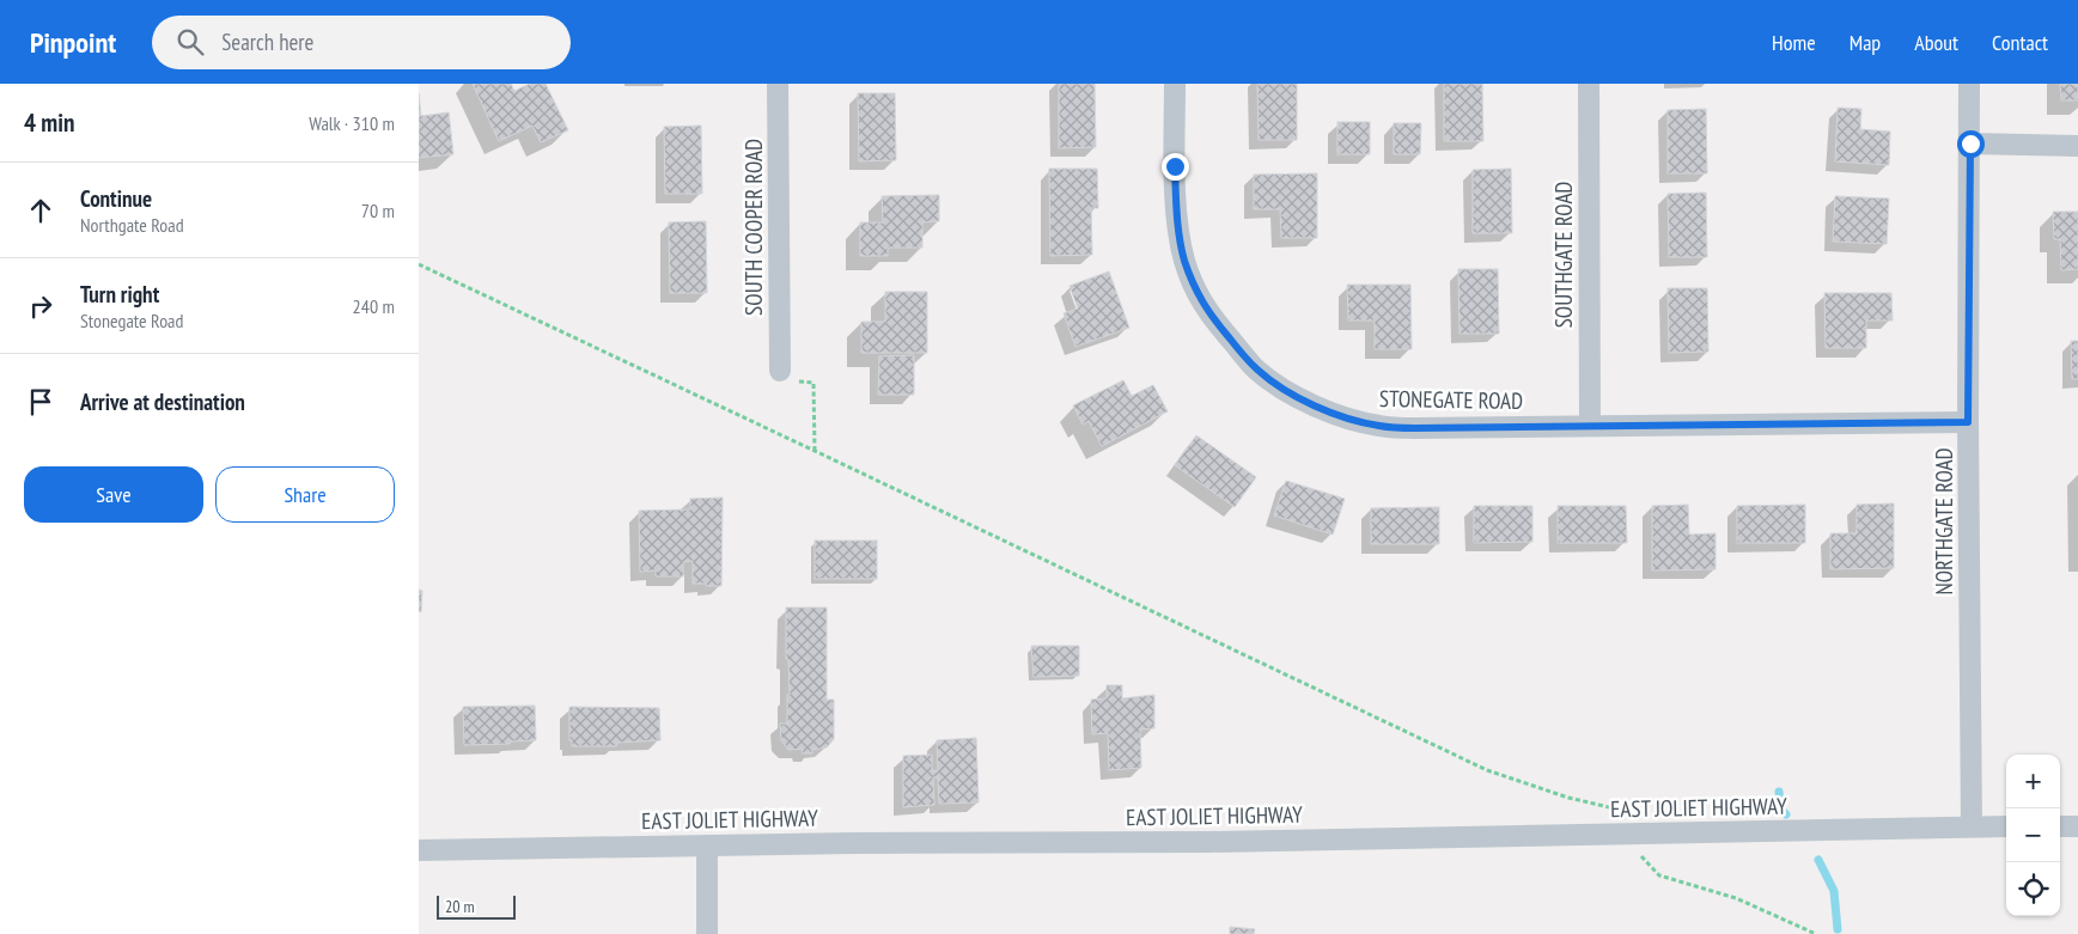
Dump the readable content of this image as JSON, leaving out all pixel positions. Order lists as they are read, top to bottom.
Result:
{
  "streets": {
    "street": [
      "SOUTH COOPER ROAD",
      "SOUTHGATE ROAD",
      "STONEGATE ROAD",
      "NORTHGATE ROAD",
      "EAST JOLIET HIGHWAY"
    ]
  },
  "crossings": [
    ["SOUTHGATE ROAD", "STONEGATE ROAD"],
    ["STONEGATE ROAD", "NORTHGATE ROAD"],
    ["NORTHGATE ROAD", "EAST JOLIET HIGHWAY"]
  ],
  "scale_bar": "20 m",
  "page": {
    "header": "Pinpoint",
    "search": "Search here",
    "nav": [
      "Home",
      "Map",
      "About",
      "Contact"
    ],
    "heading": ["4 min", "Walk · 310 m"],
    "list": [
      ["Continue", "Northgate Road", "70 m"],
      ["Turn right", "Stonegate Road", "240 m"],
      "Arrive at destination"
    ],
    "buttons": ["Save", "Share"],
    "map_buttons": ["+", "−"],
    "scale": "20 m"
  }
}
